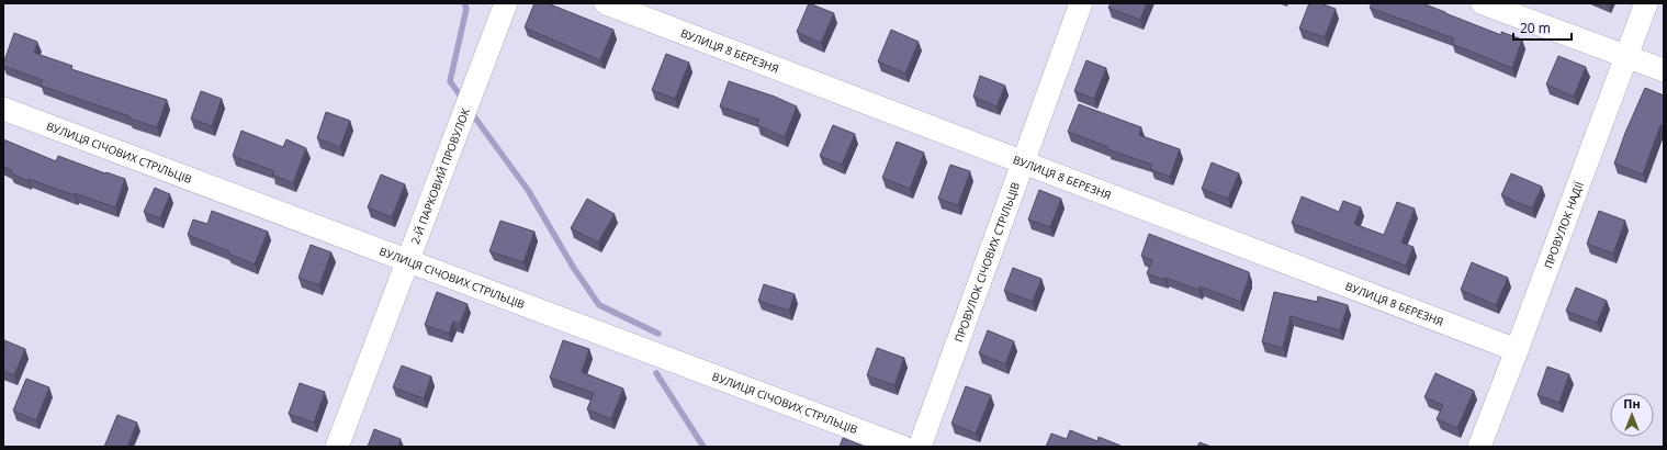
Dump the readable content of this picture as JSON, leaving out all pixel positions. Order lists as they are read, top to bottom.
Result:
{
  "streets": {
    "street": [
      "ВУЛИЦЯ 8 БЕРЕЗНЯ",
      "ВУЛИЦЯ СІЧОВИХ СТРІЛЬЦІВ",
      "2-Й ПАРКОВИЙ ПРОВУЛОК",
      "ПРОВУЛОК НАДІЇ",
      "ПРОВУЛОК СІЧОВИХ СТРІЛЬЦІВ"
    ]
  },
  "crossings": [
    ["ВУЛИЦЯ 8 БЕРЕЗНЯ", "ПРОВУЛОК НАДІЇ"],
    ["ВУЛИЦЯ 8 БЕРЕЗНЯ", "ПРОВУЛОК СІЧОВИХ СТРІЛЬЦІВ"],
    ["ВУЛИЦЯ СІЧОВИХ СТРІЛЬЦІВ", "2-Й ПАРКОВИЙ ПРОВУЛОК"]
  ],
  "scale_bar": "20 m",
  "north": "top"
}
